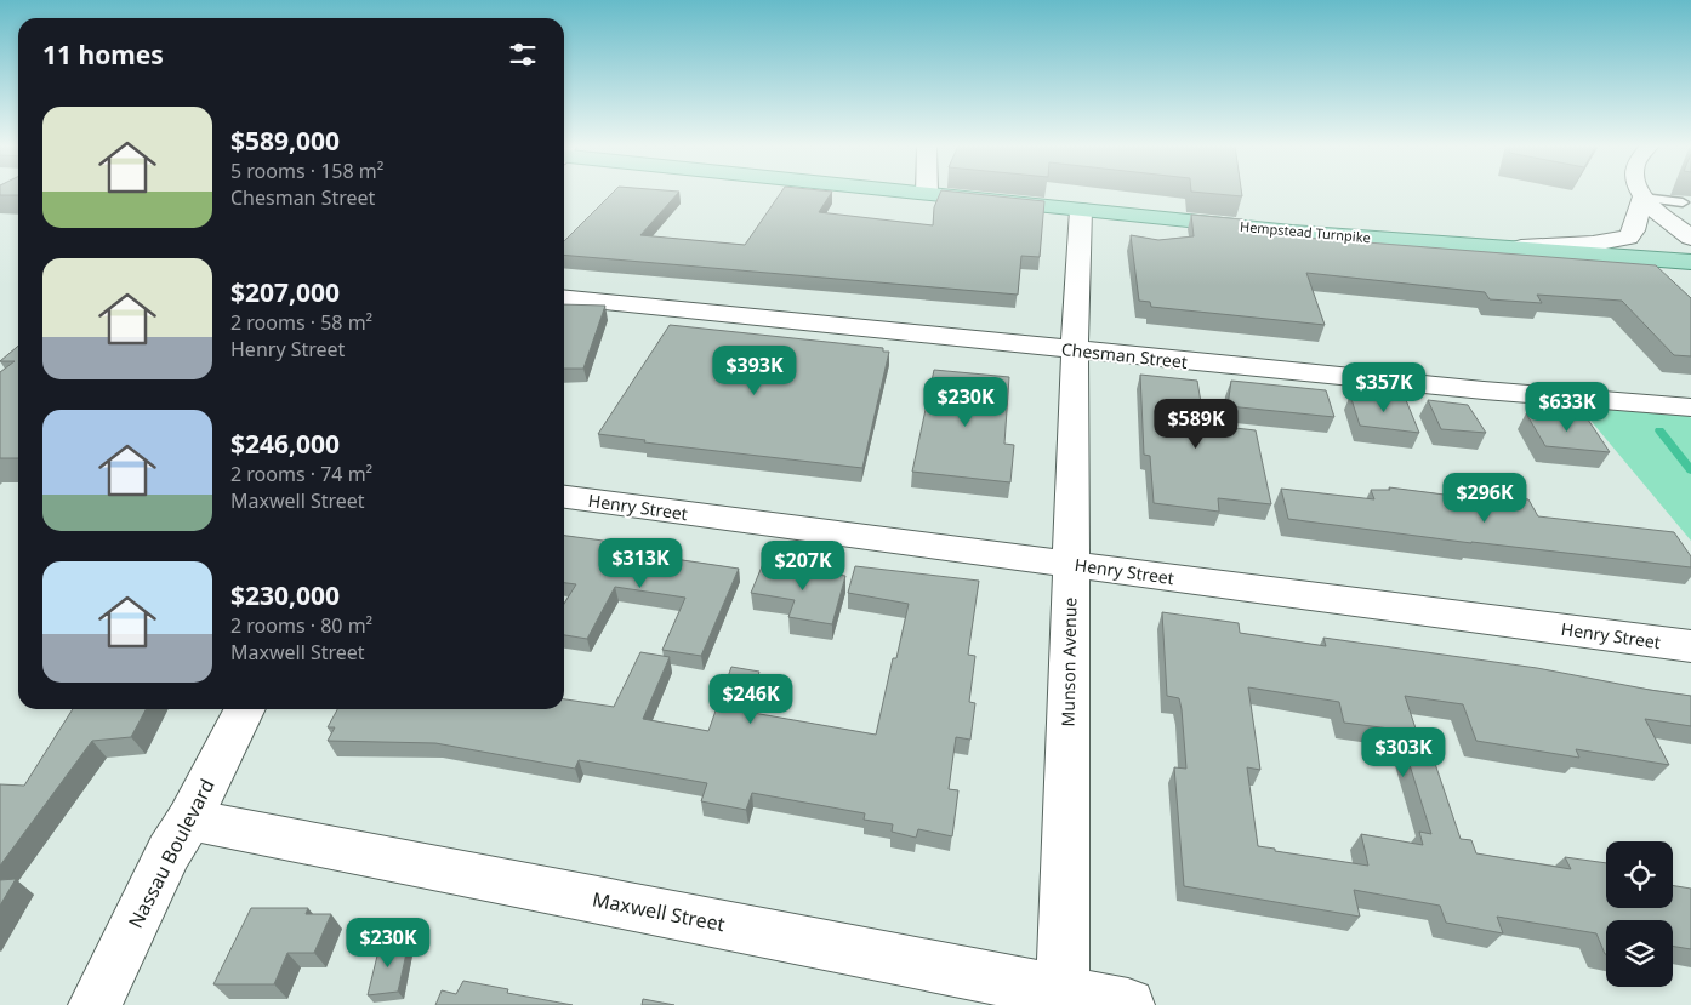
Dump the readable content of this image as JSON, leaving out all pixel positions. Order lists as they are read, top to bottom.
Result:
{
  "streets": {
    "main road": ["Hempstead Turnpike"],
    "street": [
      "Chesman Street",
      "Henry Street",
      "Munson Avenue",
      "Nassau Boulevard",
      "Maxwell Street"
    ]
  },
  "crossings": [
    ["Hempstead Turnpike", "Munson Avenue"],
    ["Chesman Street", "Munson Avenue"],
    ["Henry Street", "Munson Avenue"],
    ["Munson Avenue", "Maxwell Street"],
    ["Nassau Boulevard", "Maxwell Street"]
  ],
  "page": {
    "heading": "11 homes",
    "list": [
      {
        "name": "$589,000",
        "note": "5 rooms · 158 m² · Chesman Street"
      },
      {
        "name": "$207,000",
        "note": "2 rooms · 58 m² · Henry Street"
      },
      {
        "name": "$246,000",
        "note": "2 rooms · 74 m² · Maxwell Street"
      },
      {
        "name": "$230,000",
        "note": "2 rooms · 80 m² · Maxwell Street"
      }
    ],
    "price": [
      "$393K",
      "$357K",
      "$230K",
      "$633K",
      "$589K",
      "$296K",
      "$313K",
      "$207K",
      "$246K",
      "$303K",
      "$230K"
    ]
  }
}
